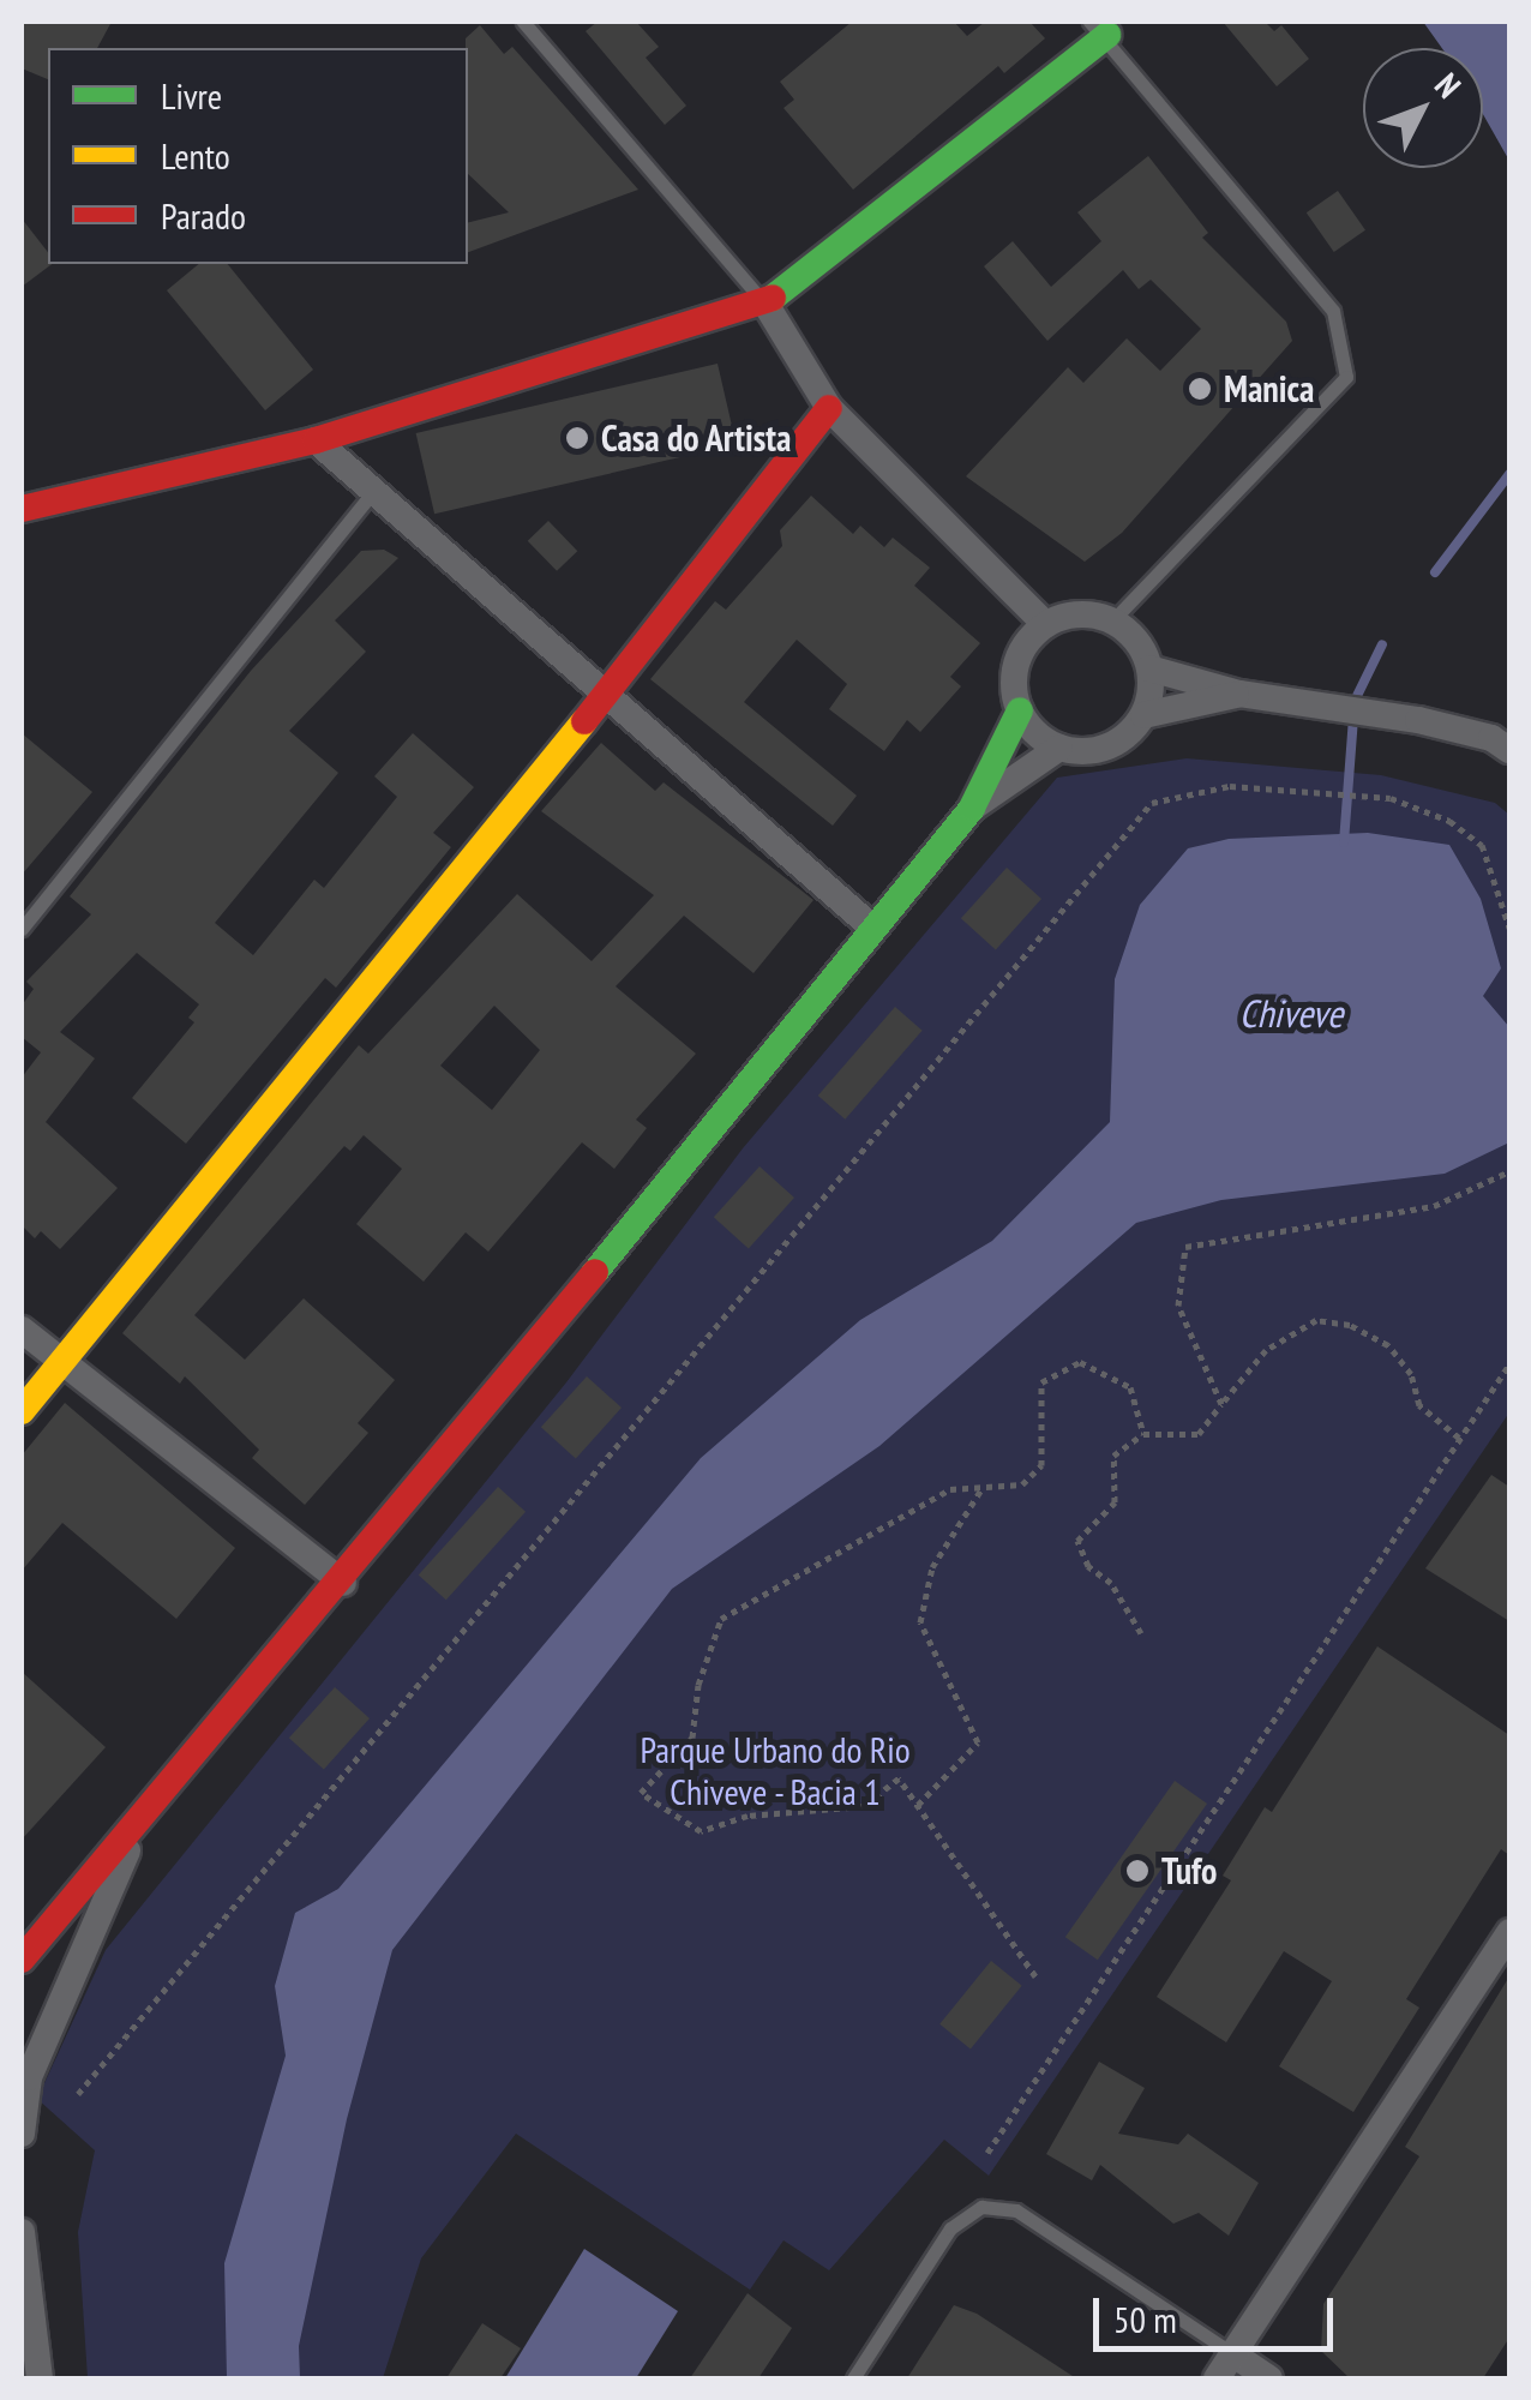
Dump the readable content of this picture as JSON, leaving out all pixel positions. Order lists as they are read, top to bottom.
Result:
{
  "water": ["Chiveve"],
  "parks": ["Parque Urbano do Rio Chiveve - Bacia 1"],
  "places": ["Manica", "Casa do Artista", "Tufo"],
  "legend": ["Livre", "Lento", "Parado"],
  "scale_bar": "50 m",
  "north": "top right"
}
